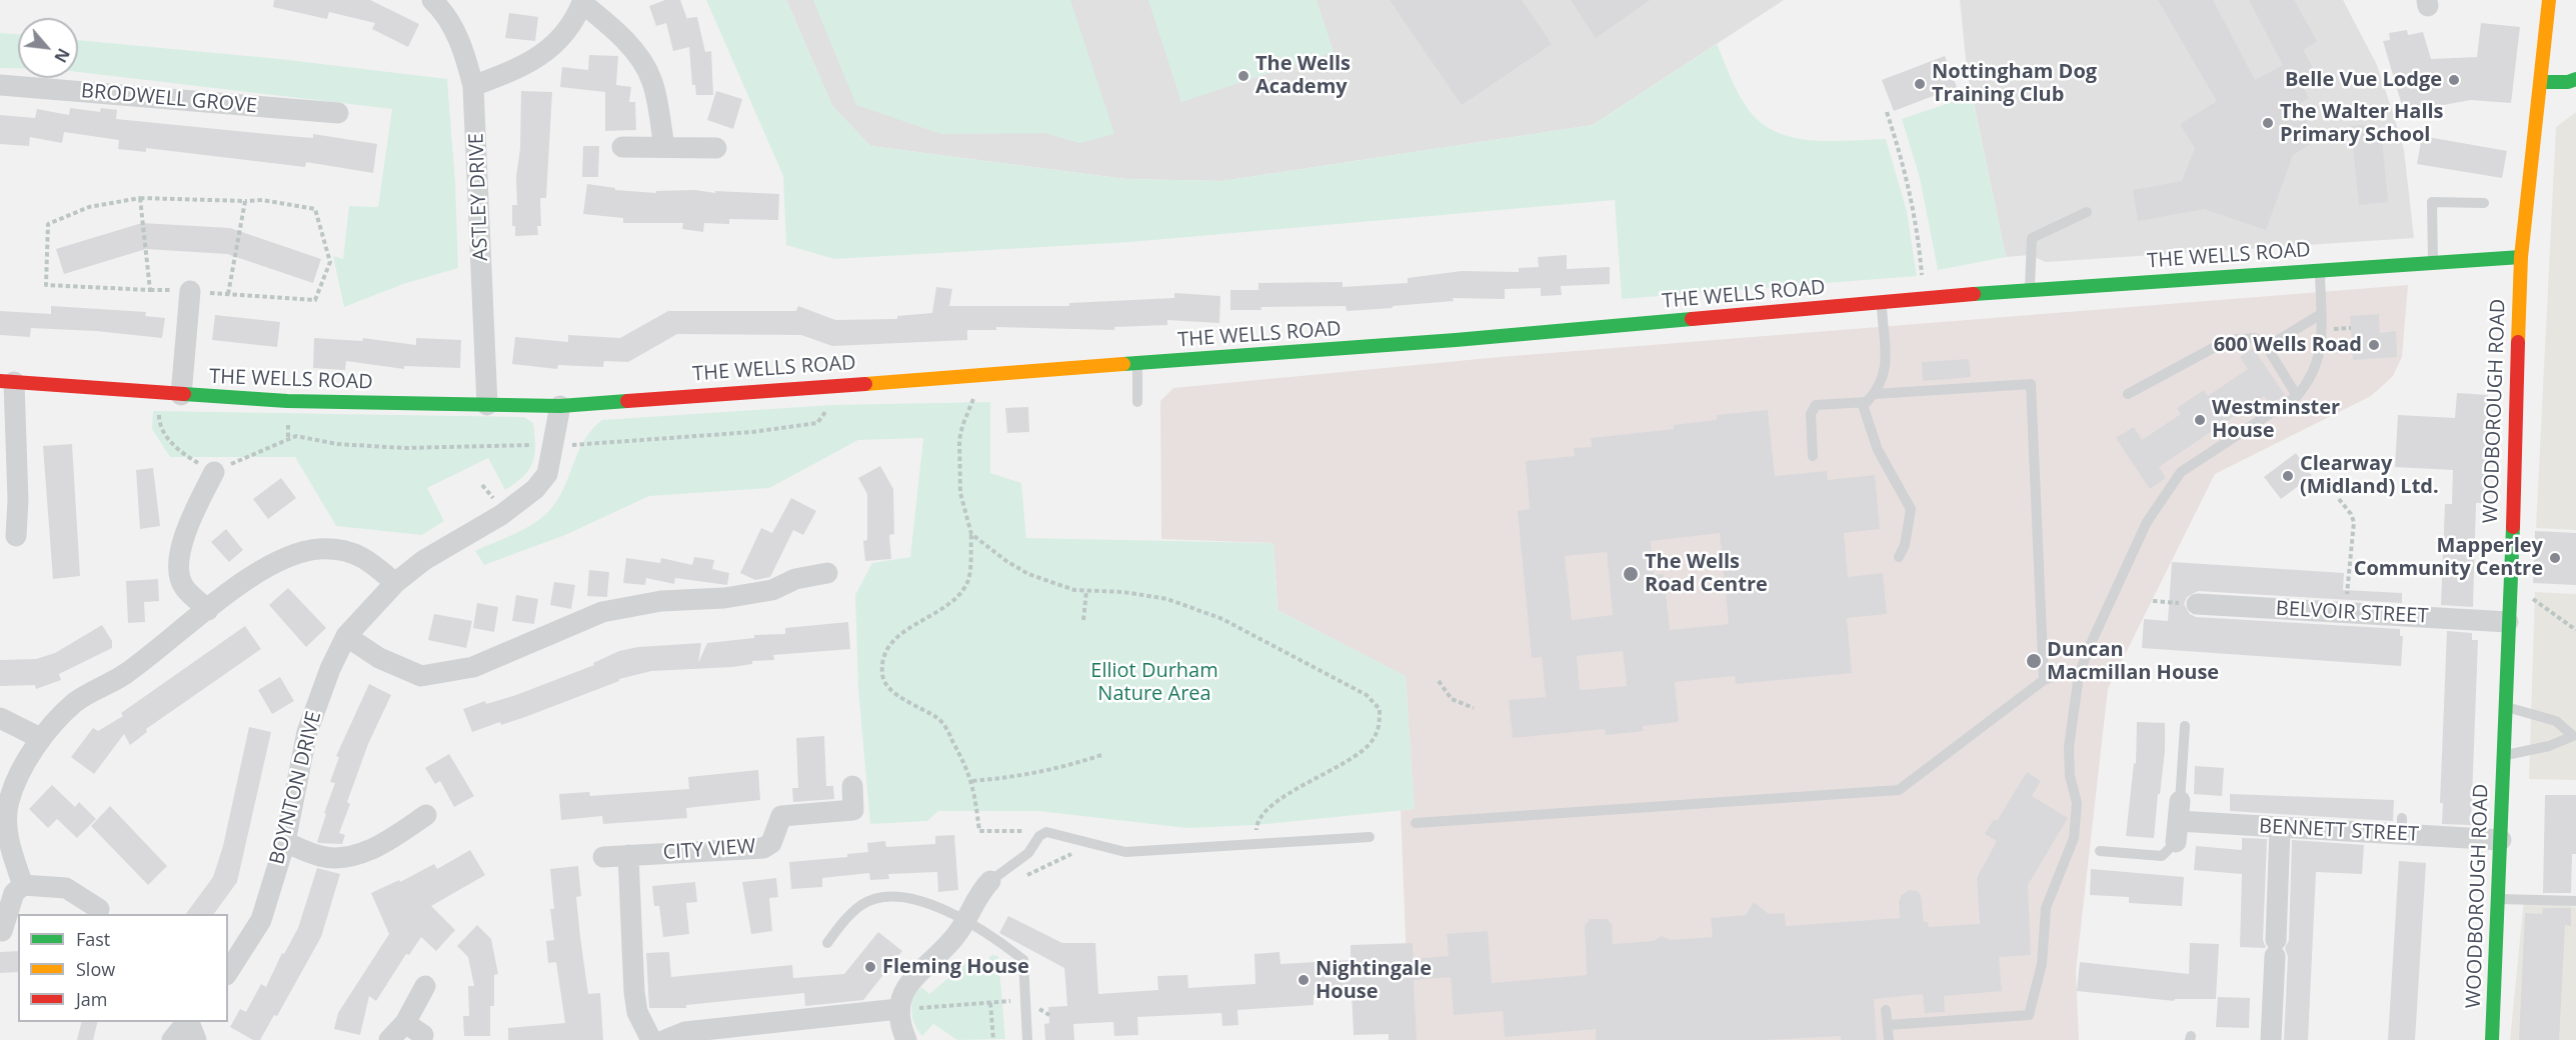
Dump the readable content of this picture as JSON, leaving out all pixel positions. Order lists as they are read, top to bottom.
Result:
{
  "streets": {
    "street": [
      "BRODWELL GROVE",
      "ASTLEY DRIVE",
      "THE WELLS ROAD",
      "WOODBOROUGH ROAD",
      "BELVOIR STREET",
      "BOYNTON DRIVE",
      "BENNETT STREET",
      "CITY VIEW"
    ]
  },
  "crossings": [
    ["ASTLEY DRIVE", "THE WELLS ROAD"],
    ["THE WELLS ROAD", "WOODBOROUGH ROAD"],
    ["THE WELLS ROAD", "BOYNTON DRIVE"],
    ["WOODBOROUGH ROAD", "BELVOIR STREET"],
    ["WOODBOROUGH ROAD", "BENNETT STREET"]
  ],
  "parks": ["Elliot Durham Nature Area"],
  "places": [
    "The Wells Academy",
    "Belle Vue Lodge",
    "Nottingham Dog Training Club",
    "The Walter Halls Primary School",
    "600 Wells Road",
    "Westminster House",
    "Clearway (Midland) Ltd.",
    "Mapperley Community Centre",
    "The Wells Road Centre",
    "Duncan Macmillan House",
    "Fleming House",
    "Nightingale House"
  ],
  "legend": ["Fast", "Slow", "Jam"],
  "north": "bottom right"
}
